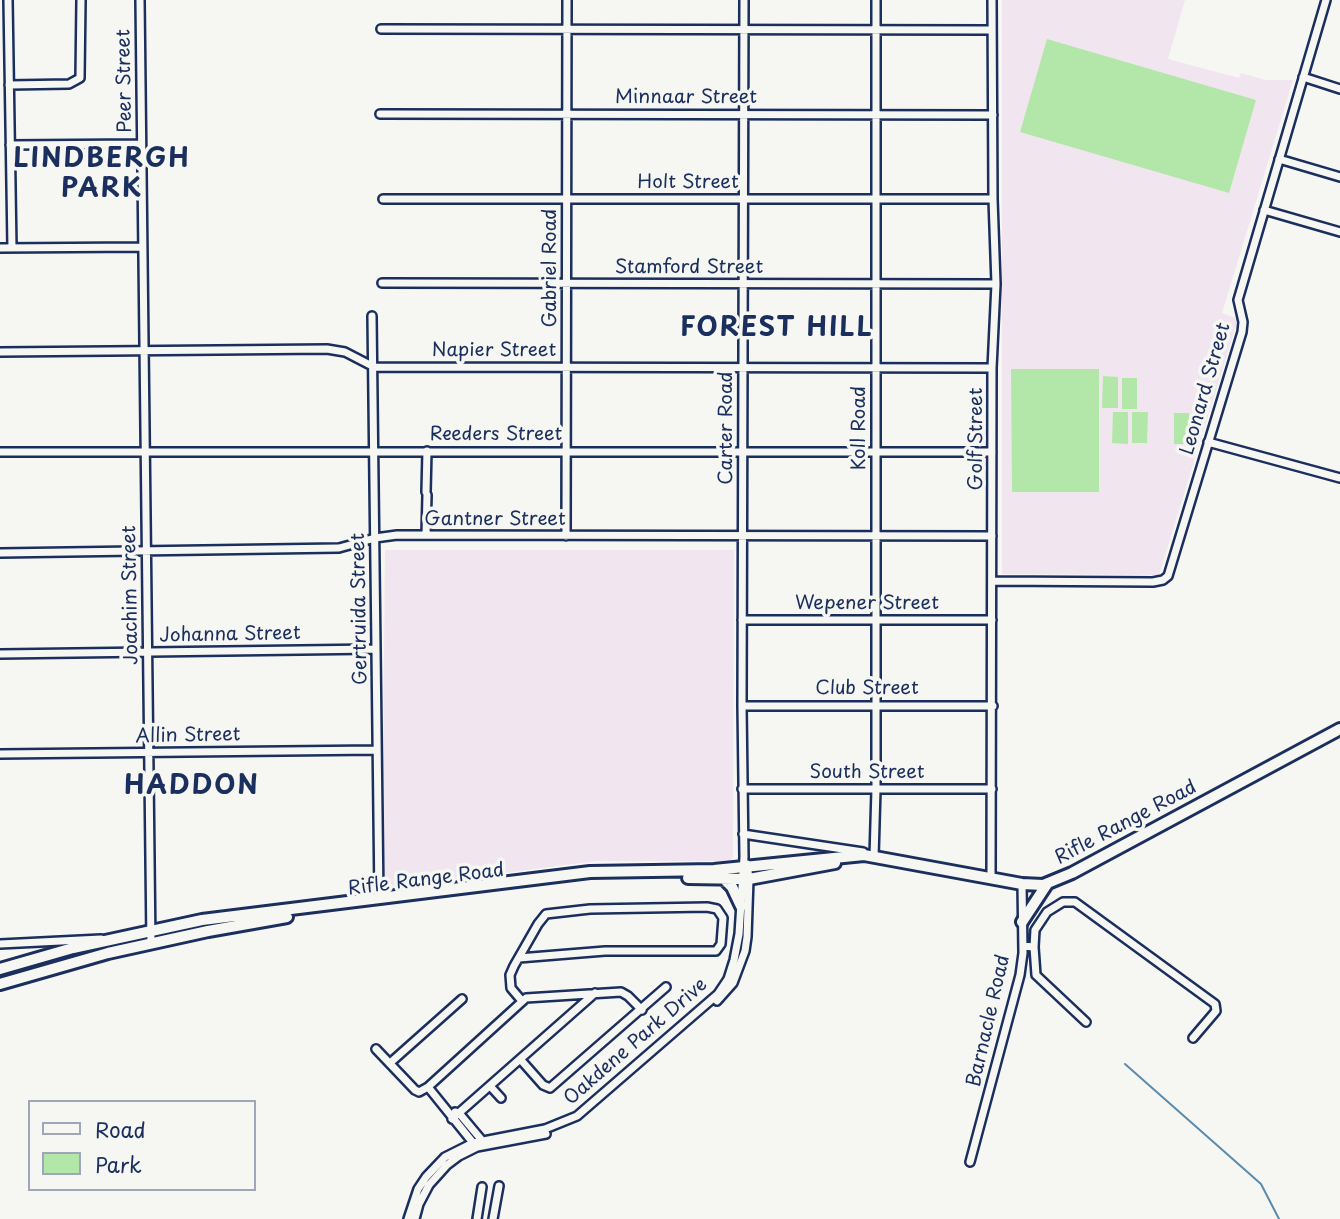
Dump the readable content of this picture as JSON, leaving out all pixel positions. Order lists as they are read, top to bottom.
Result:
{
  "streets": {
    "main road": ["Rifle Range Road"],
    "street": [
      "Peer Street",
      "Minnaar Street",
      "Holt Street",
      "Gabriel Road",
      "Stamford Street",
      "Napier Street",
      "Leonard Street",
      "Carter Road",
      "Koll Road",
      "Reeders Street",
      "Golf Street",
      "Gantner Street",
      "Joachim Street",
      "Wepener Street",
      "Gertruida Street",
      "Johanna Street",
      "Club Street",
      "Allin Street",
      "South Street",
      "Barnacle Road",
      "Oakdene Park Drive"
    ]
  },
  "crossings": [
    ["Peer Street", "Joachim Street"],
    ["Minnaar Street", "Gabriel Road"],
    ["Minnaar Street", "Carter Road"],
    ["Minnaar Street", "Koll Road"],
    ["Minnaar Street", "Golf Street"],
    ["Holt Street", "Gabriel Road"],
    ["Holt Street", "Carter Road"],
    ["Holt Street", "Koll Road"],
    ["Holt Street", "Golf Street"],
    ["Gabriel Road", "Stamford Street"],
    ["Gabriel Road", "Napier Street"],
    ["Gabriel Road", "Reeders Street"],
    ["Gabriel Road", "Gantner Street"],
    ["Stamford Street", "Carter Road"],
    ["Stamford Street", "Koll Road"],
    ["Stamford Street", "Golf Street"],
    ["Napier Street", "Carter Road"],
    ["Napier Street", "Koll Road"],
    ["Napier Street", "Golf Street"],
    ["Napier Street", "Joachim Street"],
    ["Napier Street", "Gertruida Street"],
    ["Leonard Street", "Golf Street"],
    ["Carter Road", "Reeders Street"],
    ["Carter Road", "Gantner Street"],
    ["Carter Road", "Wepener Street"],
    ["Carter Road", "Club Street"],
    ["Carter Road", "South Street"],
    ["Carter Road", "Rifle Range Road"],
    ["Carter Road", "Oakdene Park Drive"],
    ["Koll Road", "Reeders Street"],
    ["Koll Road", "Gantner Street"],
    ["Koll Road", "Wepener Street"],
    ["Koll Road", "Club Street"],
    ["Koll Road", "South Street"],
    ["Koll Road", "Rifle Range Road"],
    ["Reeders Street", "Golf Street"],
    ["Reeders Street", "Joachim Street"],
    ["Reeders Street", "Gertruida Street"],
    ["Golf Street", "Gantner Street"],
    ["Golf Street", "Wepener Street"],
    ["Golf Street", "Club Street"],
    ["Golf Street", "South Street"],
    ["Golf Street", "Rifle Range Road"],
    ["Gantner Street", "Joachim Street"],
    ["Gantner Street", "Gertruida Street"],
    ["Joachim Street", "Johanna Street"],
    ["Joachim Street", "Allin Street"],
    ["Joachim Street", "Rifle Range Road"],
    ["Gertruida Street", "Johanna Street"],
    ["Gertruida Street", "Allin Street"],
    ["Gertruida Street", "Rifle Range Road"],
    ["Rifle Range Road", "Barnacle Road"],
    ["Rifle Range Road", "Oakdene Park Drive"]
  ],
  "districts": ["LINDBERGH PARK", "FOREST HILL", "HADDON"],
  "legend": ["Road", "Park"]
}
